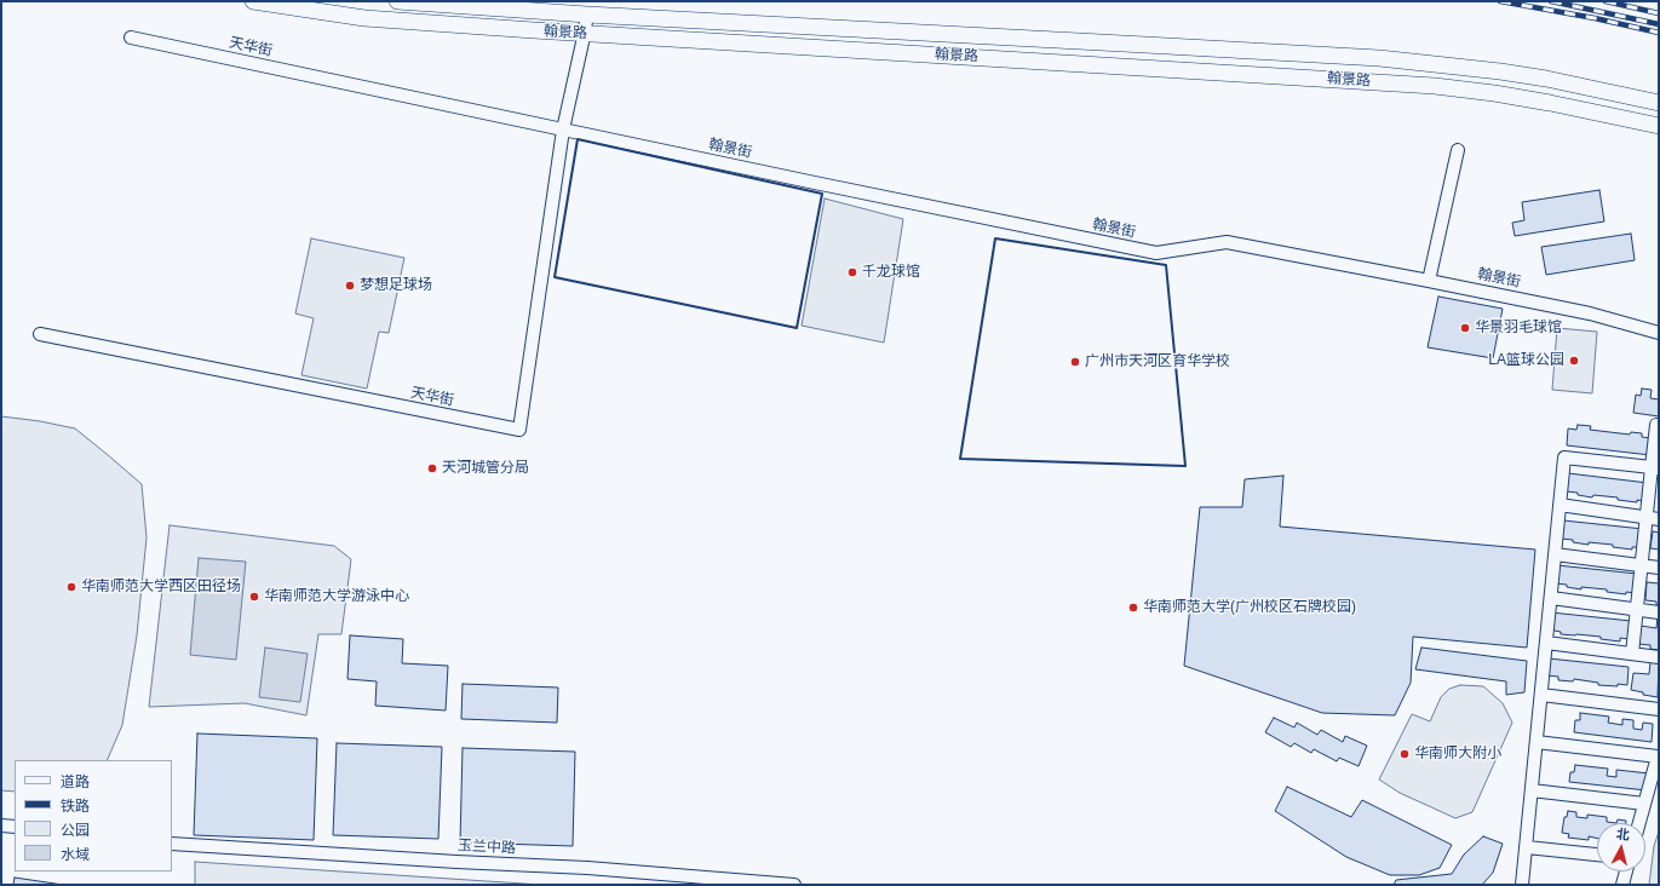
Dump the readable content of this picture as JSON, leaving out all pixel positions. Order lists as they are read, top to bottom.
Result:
{
  "streets": {
    "street": [
      "翰景路",
      "天华街",
      "翰景街",
      "玉兰中路"
    ]
  },
  "crossings": [
    ["翰景路", "天华街"],
    ["天华街", "翰景街"]
  ],
  "places": [
    "千龙球馆",
    "梦想足球场",
    "华景羽毛球馆",
    "LA篮球公园",
    "广州市天河区育华学校",
    "天河城管分局",
    "华南师范大学西区田径场",
    "华南师范大学游泳中心",
    "华南师范大学(广州校区石牌校园)",
    "华南师大附小"
  ],
  "legend": [
    "道路",
    "铁路",
    "公园",
    "水域"
  ],
  "north": "top"
}
